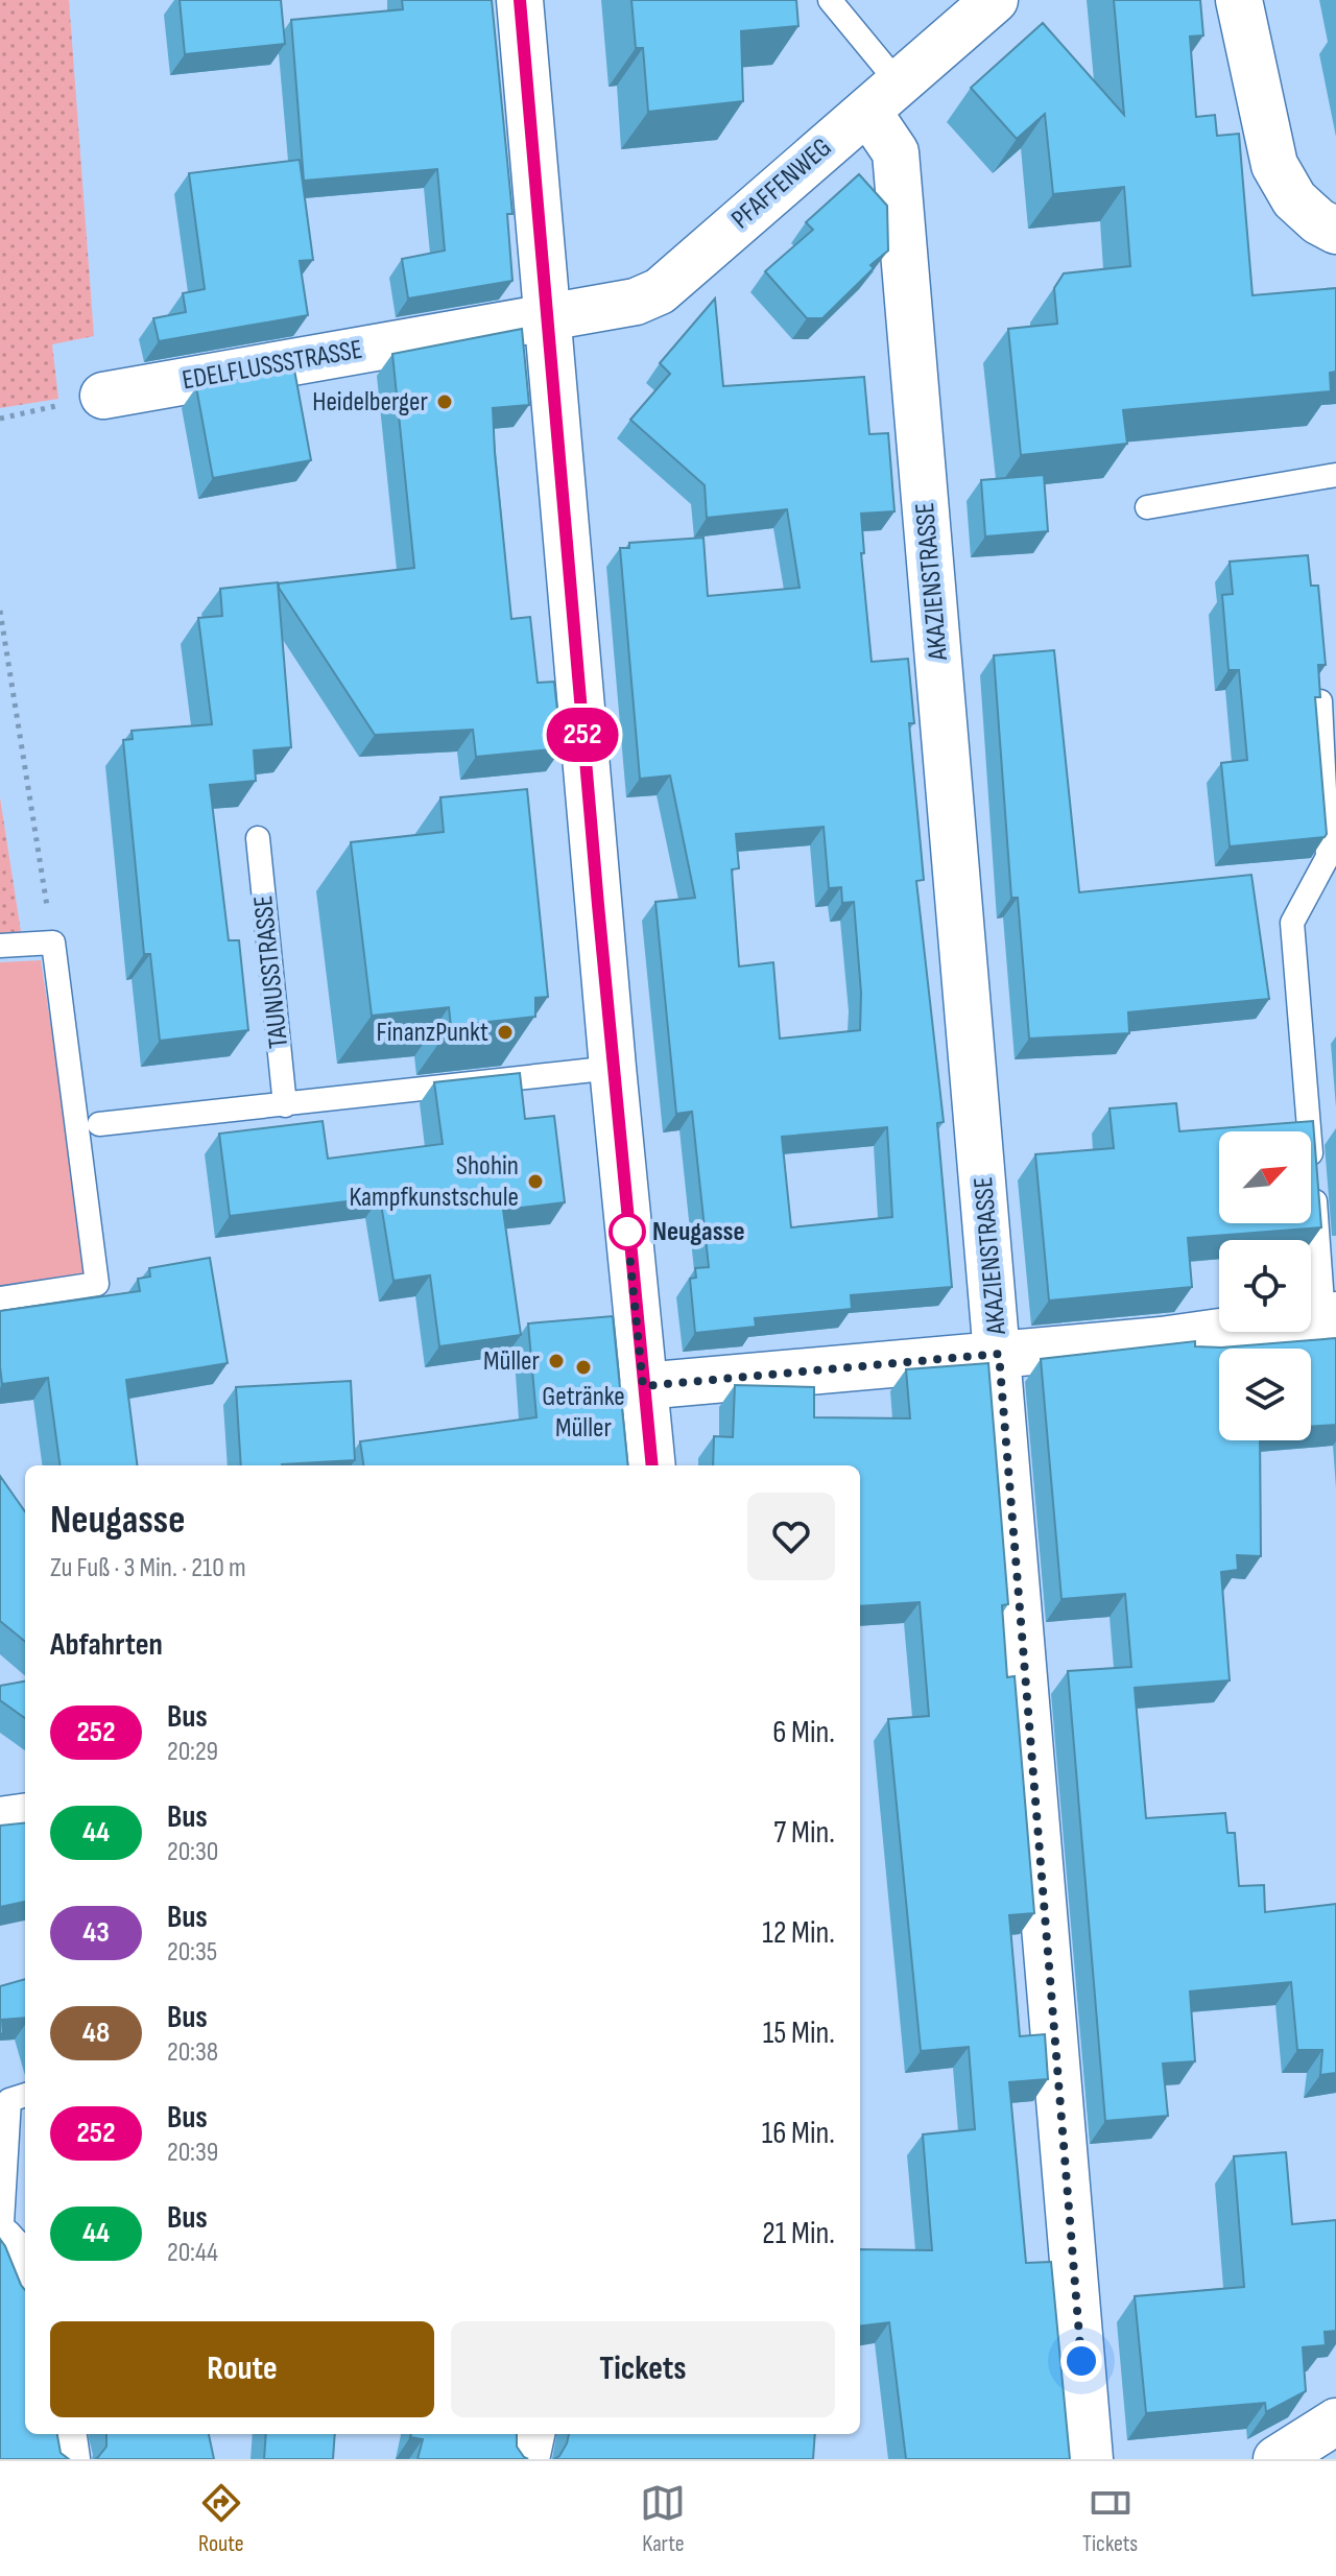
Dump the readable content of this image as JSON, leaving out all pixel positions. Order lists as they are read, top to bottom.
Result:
{
  "streets": {
    "street": ["PFAFFENWEG", "EDELFLUSSSTRASSE", "AKAZIENSTRASSE"],
    "lane": ["TAUNUSSTRASSE"]
  },
  "crossings": [
    ["PFAFFENWEG", "EDELFLUSSSTRASSE"],
    ["PFAFFENWEG", "AKAZIENSTRASSE"]
  ],
  "places": [
    "Heidelberger",
    "FinanzPunkt",
    "Shohin Kampfkunstschule",
    "Neugasse",
    "Müller",
    "Getränke Müller"
  ],
  "lines": ["bus line 252"],
  "north": "top right",
  "page": {
    "on_map": "252",
    "heading": [
      ["Neugasse", "Zu Fuß · 3 Min. · 210 m"],
      "Abfahrten"
    ],
    "list": [
      {
        "mark": "252",
        "name": "Bus",
        "note": "20:29",
        "value": "6 Min."
      },
      {
        "mark": "44",
        "name": "Bus",
        "note": "20:30",
        "value": "7 Min."
      },
      {
        "mark": "43",
        "name": "Bus",
        "note": "20:35",
        "value": "12 Min."
      },
      {
        "mark": "48",
        "name": "Bus",
        "note": "20:38",
        "value": "15 Min."
      },
      {
        "mark": "252",
        "name": "Bus",
        "note": "20:39",
        "value": "16 Min."
      },
      {
        "mark": "44",
        "name": "Bus",
        "note": "20:44",
        "value": "21 Min."
      }
    ],
    "buttons": ["Route", "Tickets"],
    "tabs": ["Route", "Karte", "Tickets"]
  }
}
